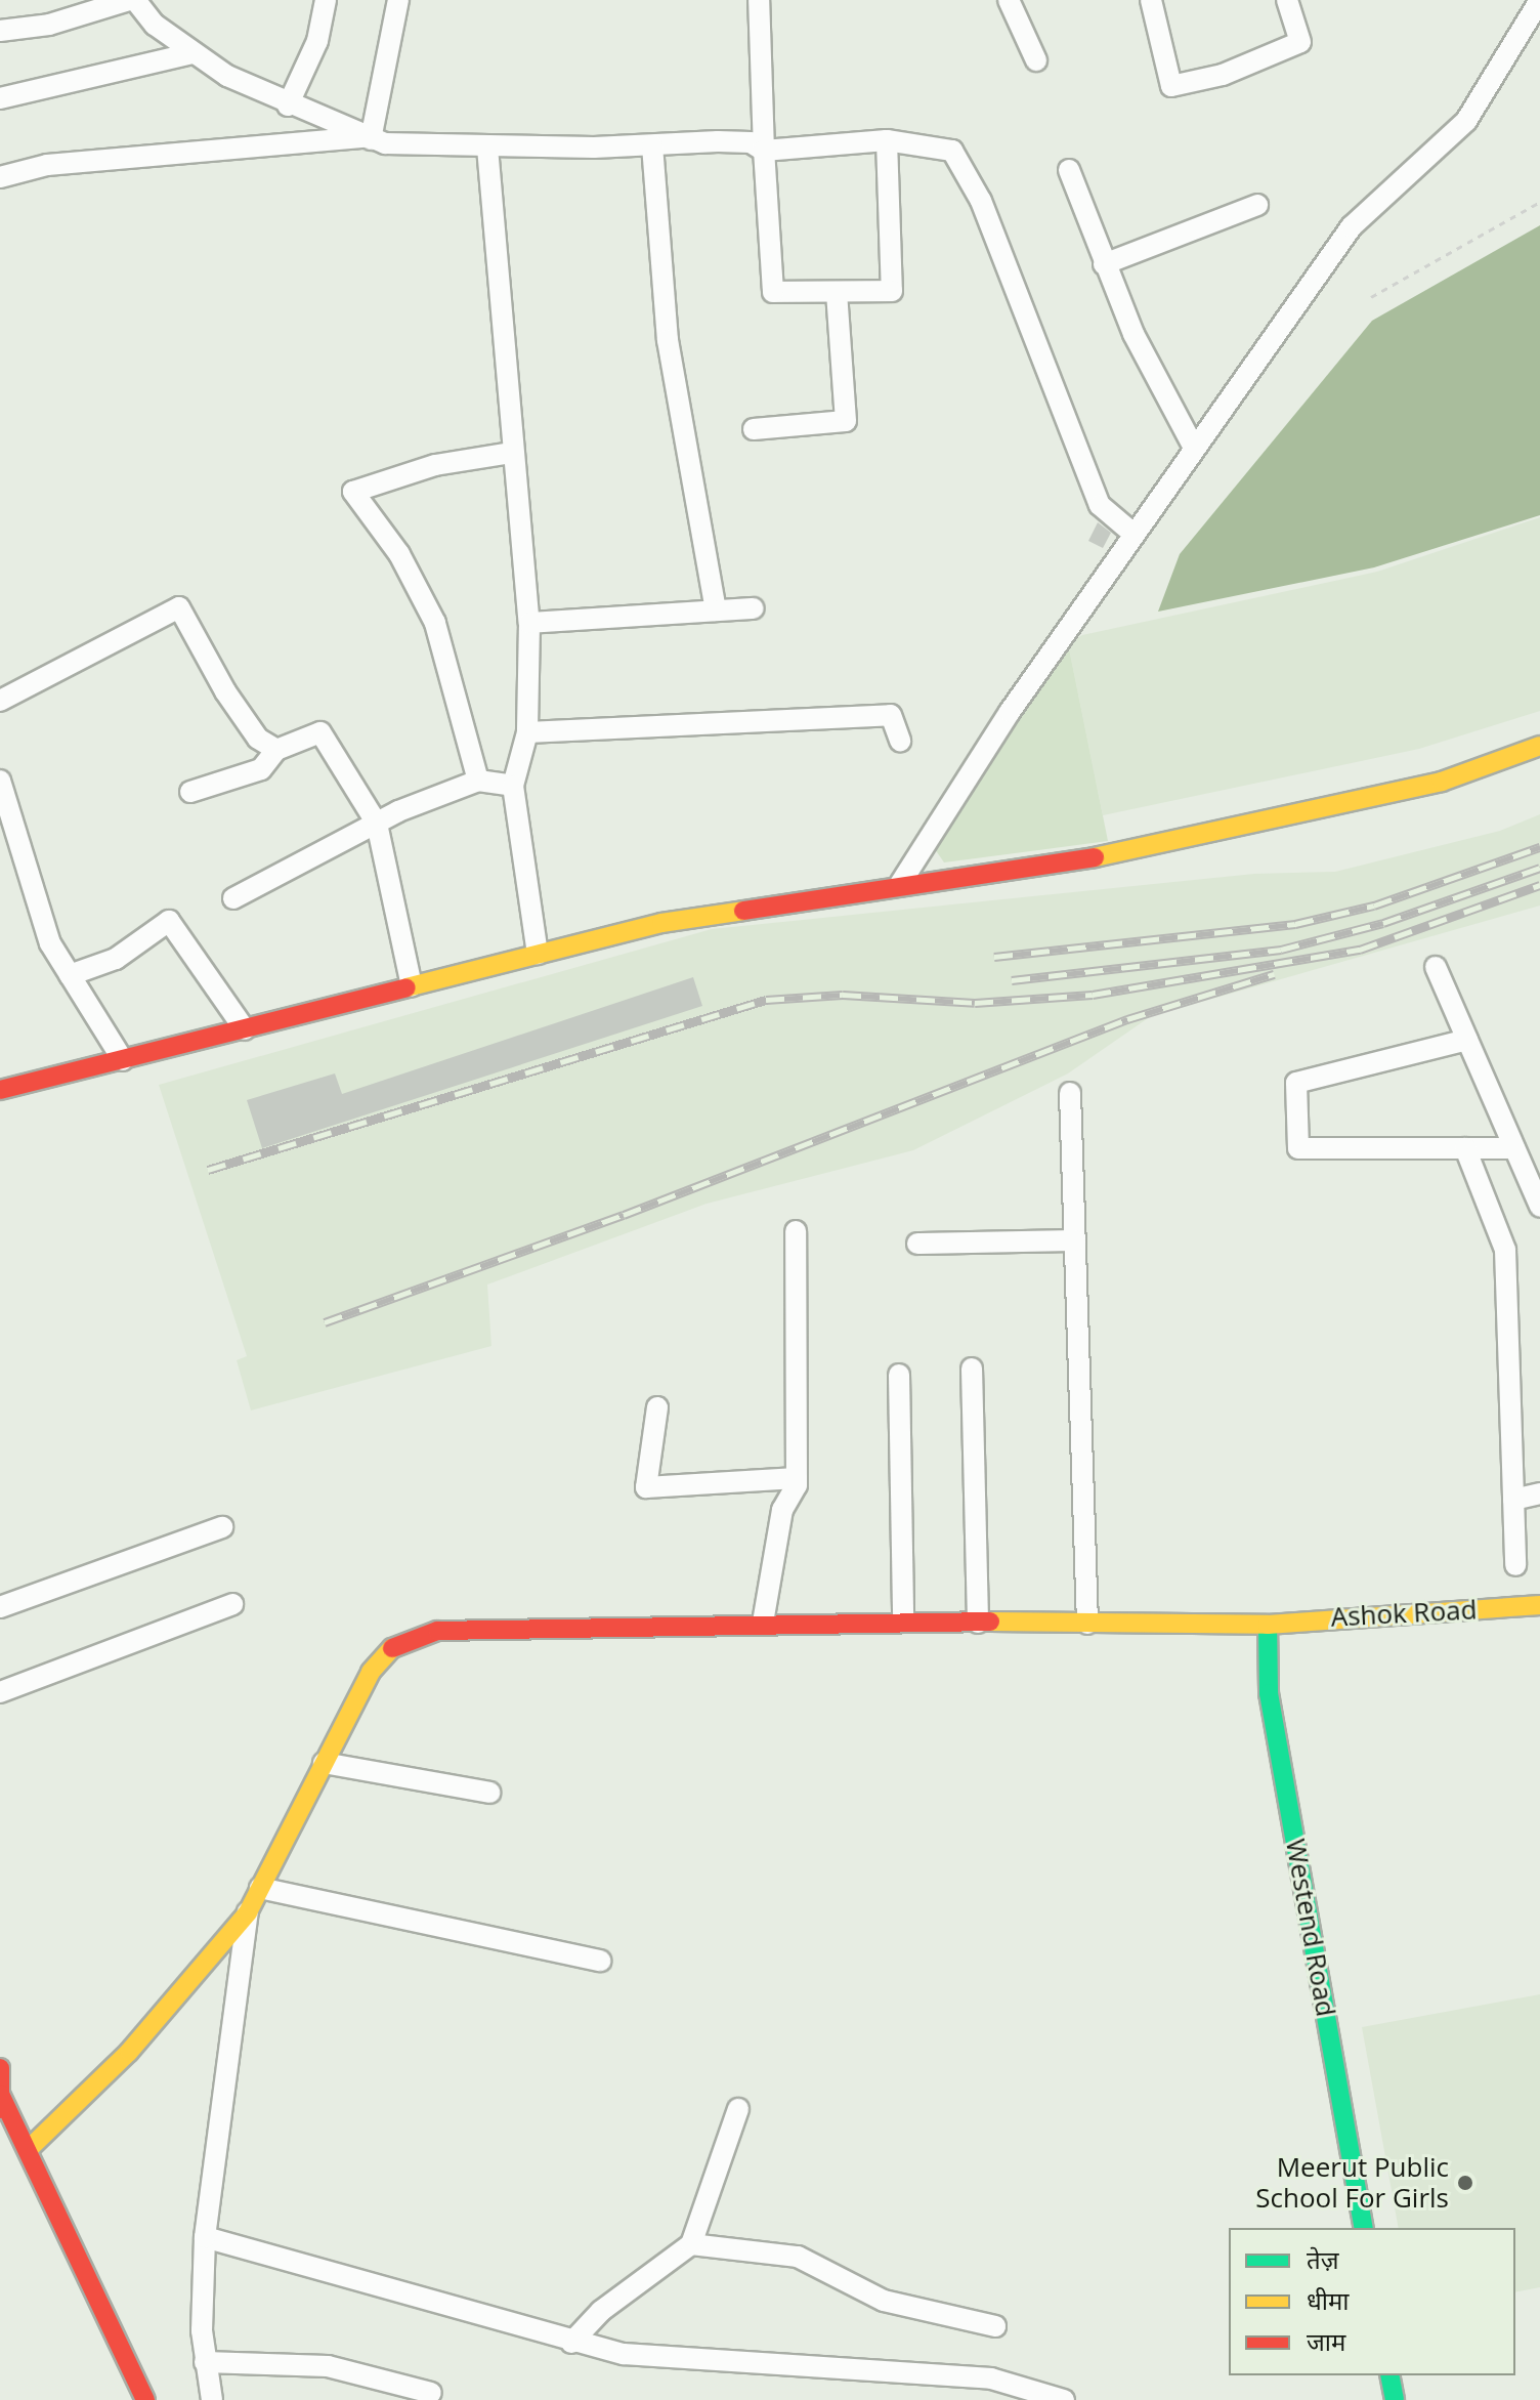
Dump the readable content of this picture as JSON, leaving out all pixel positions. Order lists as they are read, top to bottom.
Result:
{
  "streets": {
    "street": ["Ashok Road", "Westend Road"]
  },
  "crossings": [
    ["Ashok Road", "Westend Road"]
  ],
  "places": ["Meerut Public School For Girls"],
  "legend": ["तेज़", "धीमा", "जाम"]
}
